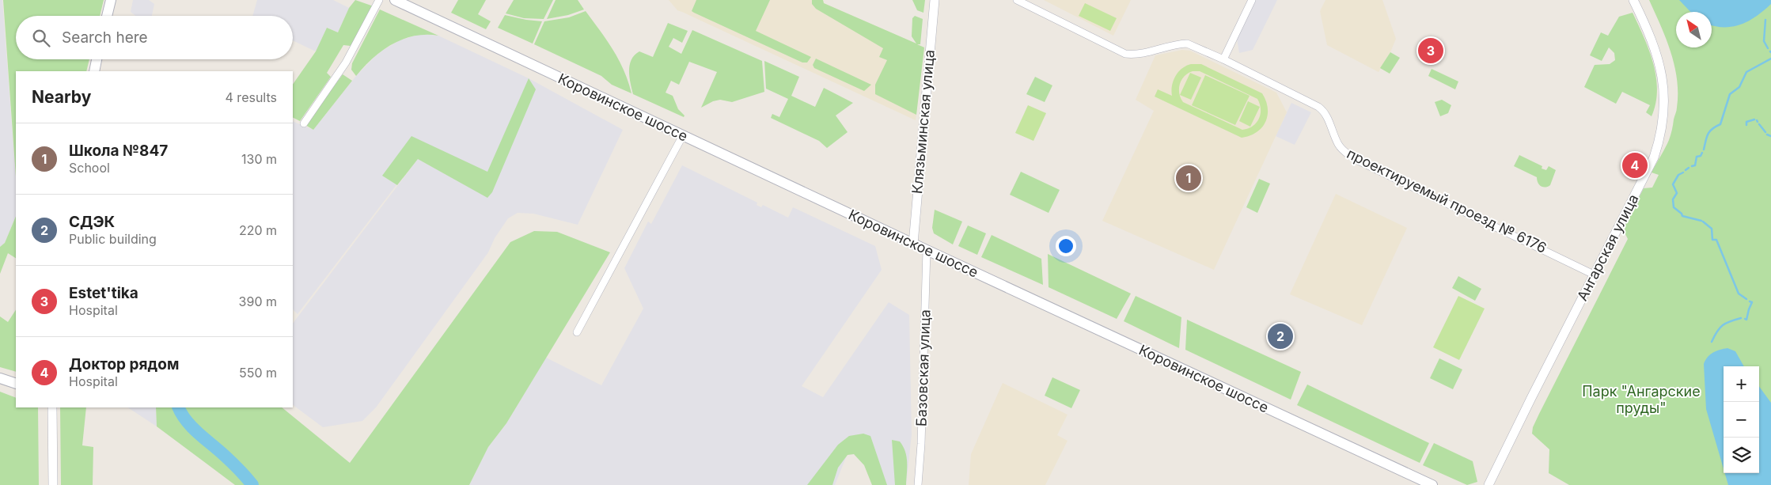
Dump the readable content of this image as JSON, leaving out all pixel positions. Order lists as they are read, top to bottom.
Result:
{
  "streets": {
    "main road": ["Коровинское шоссе"],
    "street": [
      "Клязьминская улица",
      "проектируемый проезд № 6176",
      "Ангарская улица",
      "Базовская улица"
    ]
  },
  "crossings": [
    ["Коровинское шоссе", "Клязьминская улица"],
    ["Коровинское шоссе", "Базовская улица"],
    ["проектируемый проезд № 6176", "Ангарская улица"]
  ],
  "parks": ["Парк \"Ангарские пруды\""],
  "north": "top left",
  "page": {
    "search": "Search here",
    "pins": [
      "3",
      "4",
      "1",
      "2"
    ],
    "heading": ["Nearby", "4 results"],
    "list": [
      {
        "mark": "1",
        "name": "Школа №847",
        "note": "School",
        "value": "130 m"
      },
      {
        "mark": "2",
        "name": "СДЭК",
        "note": "Public building",
        "value": "220 m"
      },
      {
        "mark": "3",
        "name": "Estet'tika",
        "note": "Hospital",
        "value": "390 m"
      },
      {
        "mark": "4",
        "name": "Доктор рядом",
        "note": "Hospital",
        "value": "550 m"
      }
    ],
    "map_buttons": ["+", "−"]
  }
}
